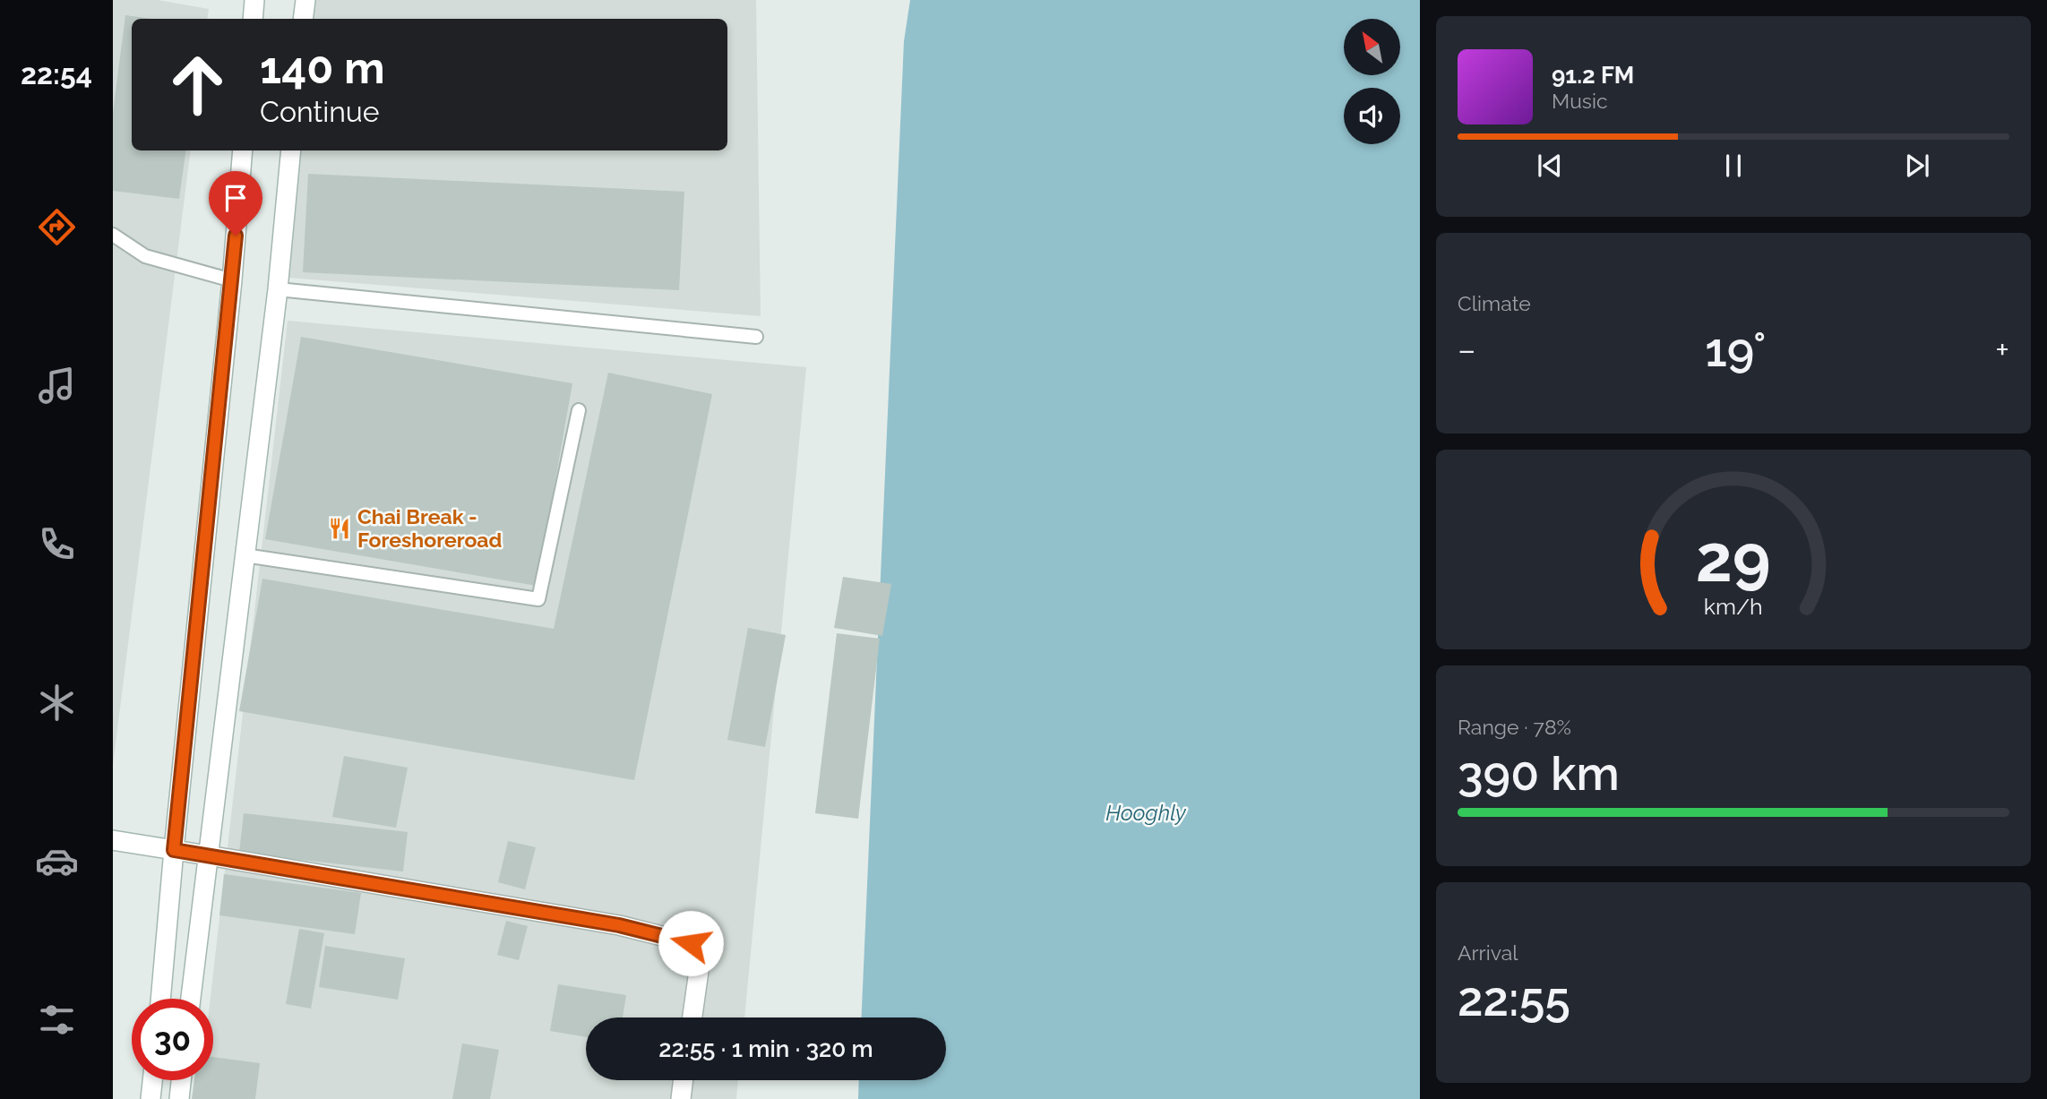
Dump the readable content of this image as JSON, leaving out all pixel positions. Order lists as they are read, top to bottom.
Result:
{
  "water": ["Hooghly"],
  "places": {
    "restaurant": ["Chai Break - Foreshoreroad"]
  },
  "north": "top left",
  "page": {
    "tabs": "22:54",
    "turn": ["140 m", "Continue"],
    "song": ["91.2 FM", "Music"],
    "tile": [
      "Climate",
      ["Range · 78%", "390 km"],
      ["Arrival", "22:55"]
    ],
    "heat": ["−", "19°", "+"],
    "limit": "30",
    "trip": "22:55 · 1 min · 320 m",
    "gauge": ["29", "km/h"]
  }
}
